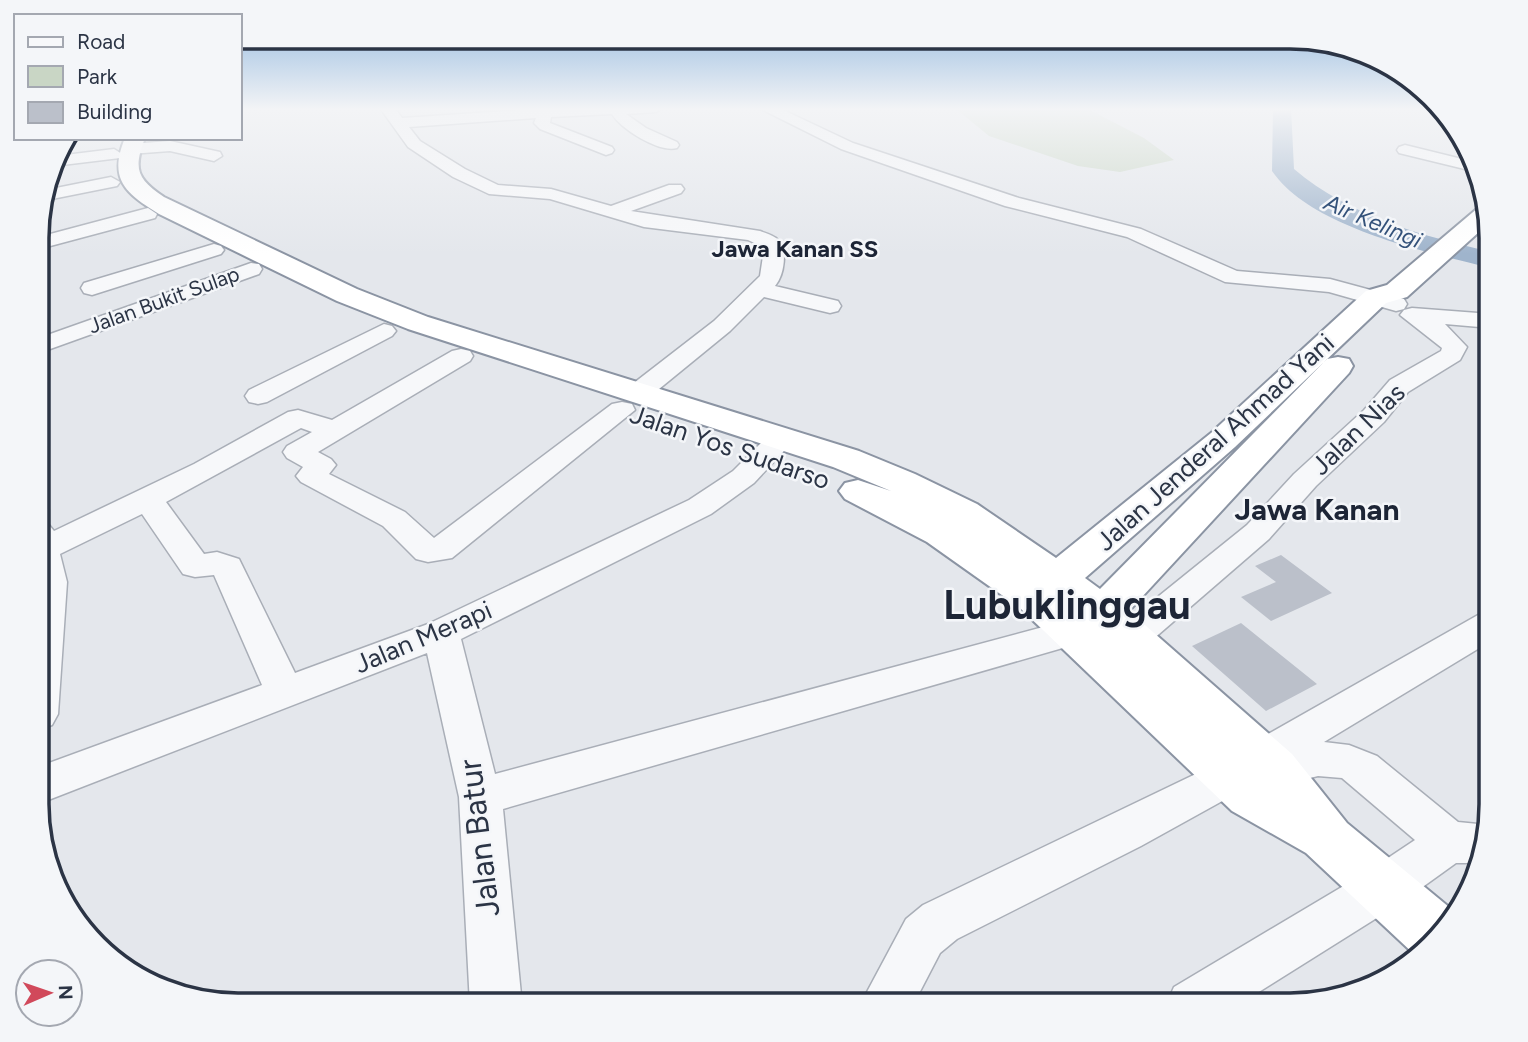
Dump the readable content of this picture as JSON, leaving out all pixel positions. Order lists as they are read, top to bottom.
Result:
{
  "streets": {
    "highway": ["Jalan Jenderal Ahmad Yani", "Jalan Yos Sudarso"],
    "street": [
      "Jalan Bukit Sulap",
      "Jalan Nias",
      "Jalan Merapi",
      "Jalan Batur"
    ]
  },
  "crossings": [
    ["Jalan Bukit Sulap", "Jalan Yos Sudarso"],
    ["Jalan Nias", "Jalan Jenderal Ahmad Yani"],
    ["Jalan Nias", "Jalan Yos Sudarso"],
    ["Jalan Jenderal Ahmad Yani", "Jalan Yos Sudarso"],
    ["Jalan Yos Sudarso", "Jalan Merapi"],
    ["Jalan Merapi", "Jalan Batur"]
  ],
  "districts": ["Jawa Kanan SS", "Jawa Kanan", "Lubuklinggau"],
  "water": ["Air Kelingi"],
  "legend": ["Road", "Park", "Building"],
  "north": "right"
}
